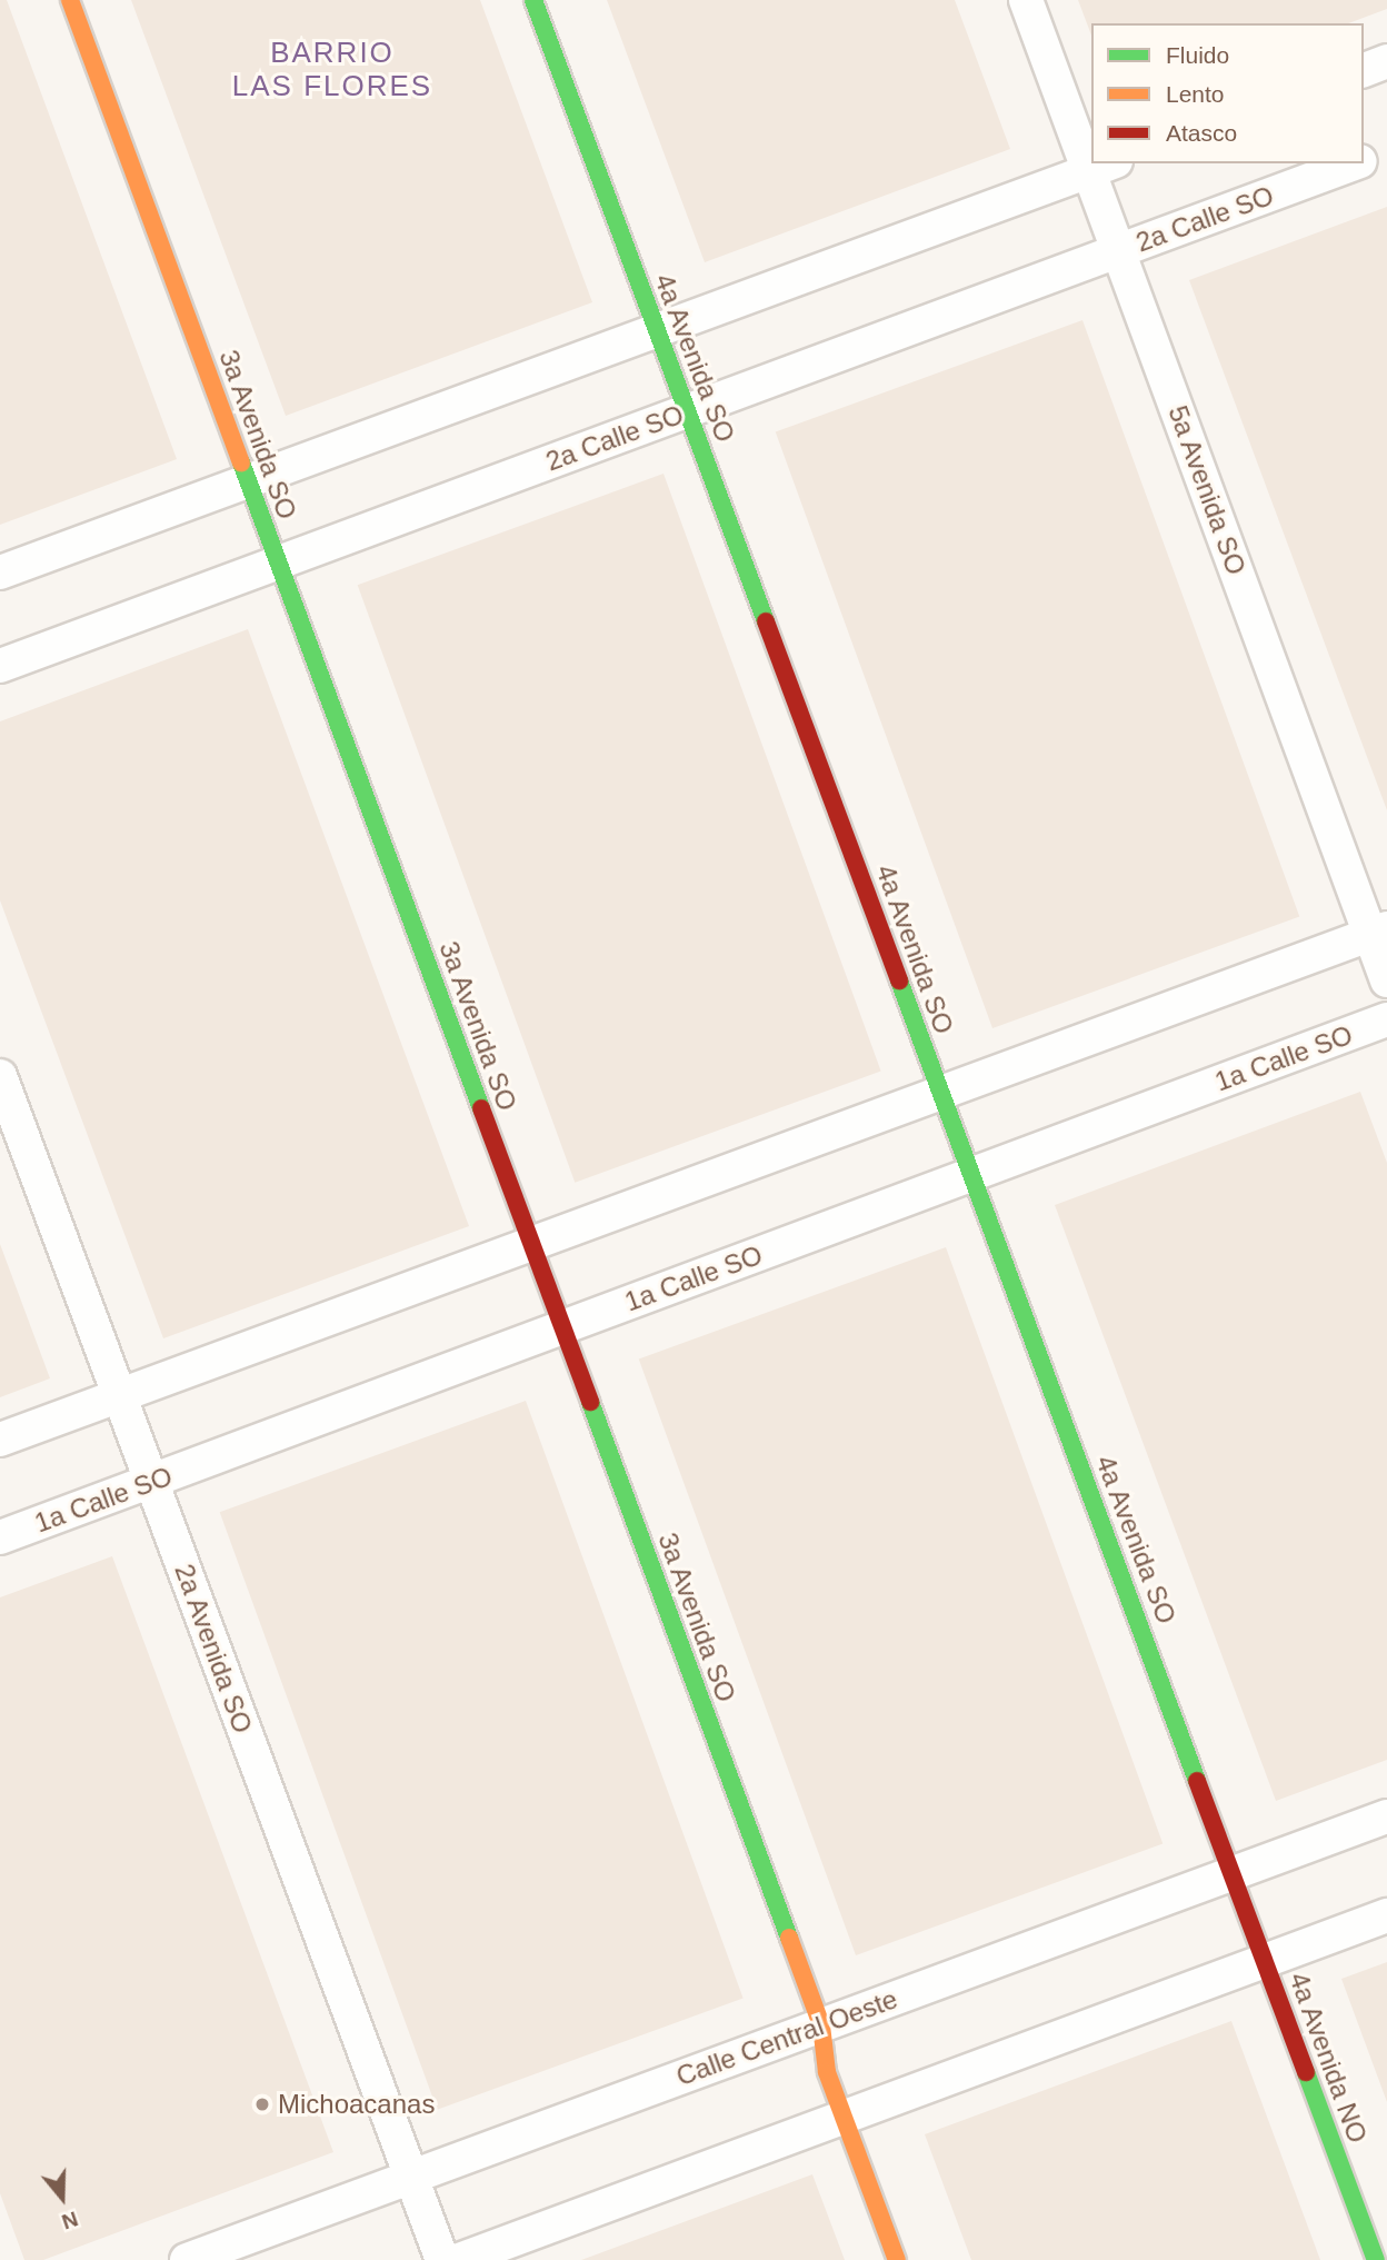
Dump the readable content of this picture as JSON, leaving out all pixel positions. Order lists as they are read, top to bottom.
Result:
{
  "streets": {
    "street": [
      "2a Calle SO",
      "4a Avenida SO",
      "3a Avenida SO",
      "5a Avenida SO",
      "1a Calle SO",
      "2a Avenida SO",
      "Calle Central Oeste",
      "4a Avenida NO"
    ]
  },
  "crossings": [
    ["2a Calle SO", "4a Avenida SO"],
    ["2a Calle SO", "3a Avenida SO"],
    ["2a Calle SO", "5a Avenida SO"],
    ["4a Avenida SO", "1a Calle SO"],
    ["4a Avenida SO", "Calle Central Oeste"],
    ["4a Avenida SO", "4a Avenida NO"],
    ["3a Avenida SO", "1a Calle SO"],
    ["3a Avenida SO", "Calle Central Oeste"],
    ["1a Calle SO", "2a Avenida SO"],
    ["2a Avenida SO", "Calle Central Oeste"]
  ],
  "districts": ["BARRIO LAS FLORES"],
  "places": ["Michoacanas"],
  "legend": ["Fluido", "Lento", "Atasco"],
  "north": "bottom"
}
